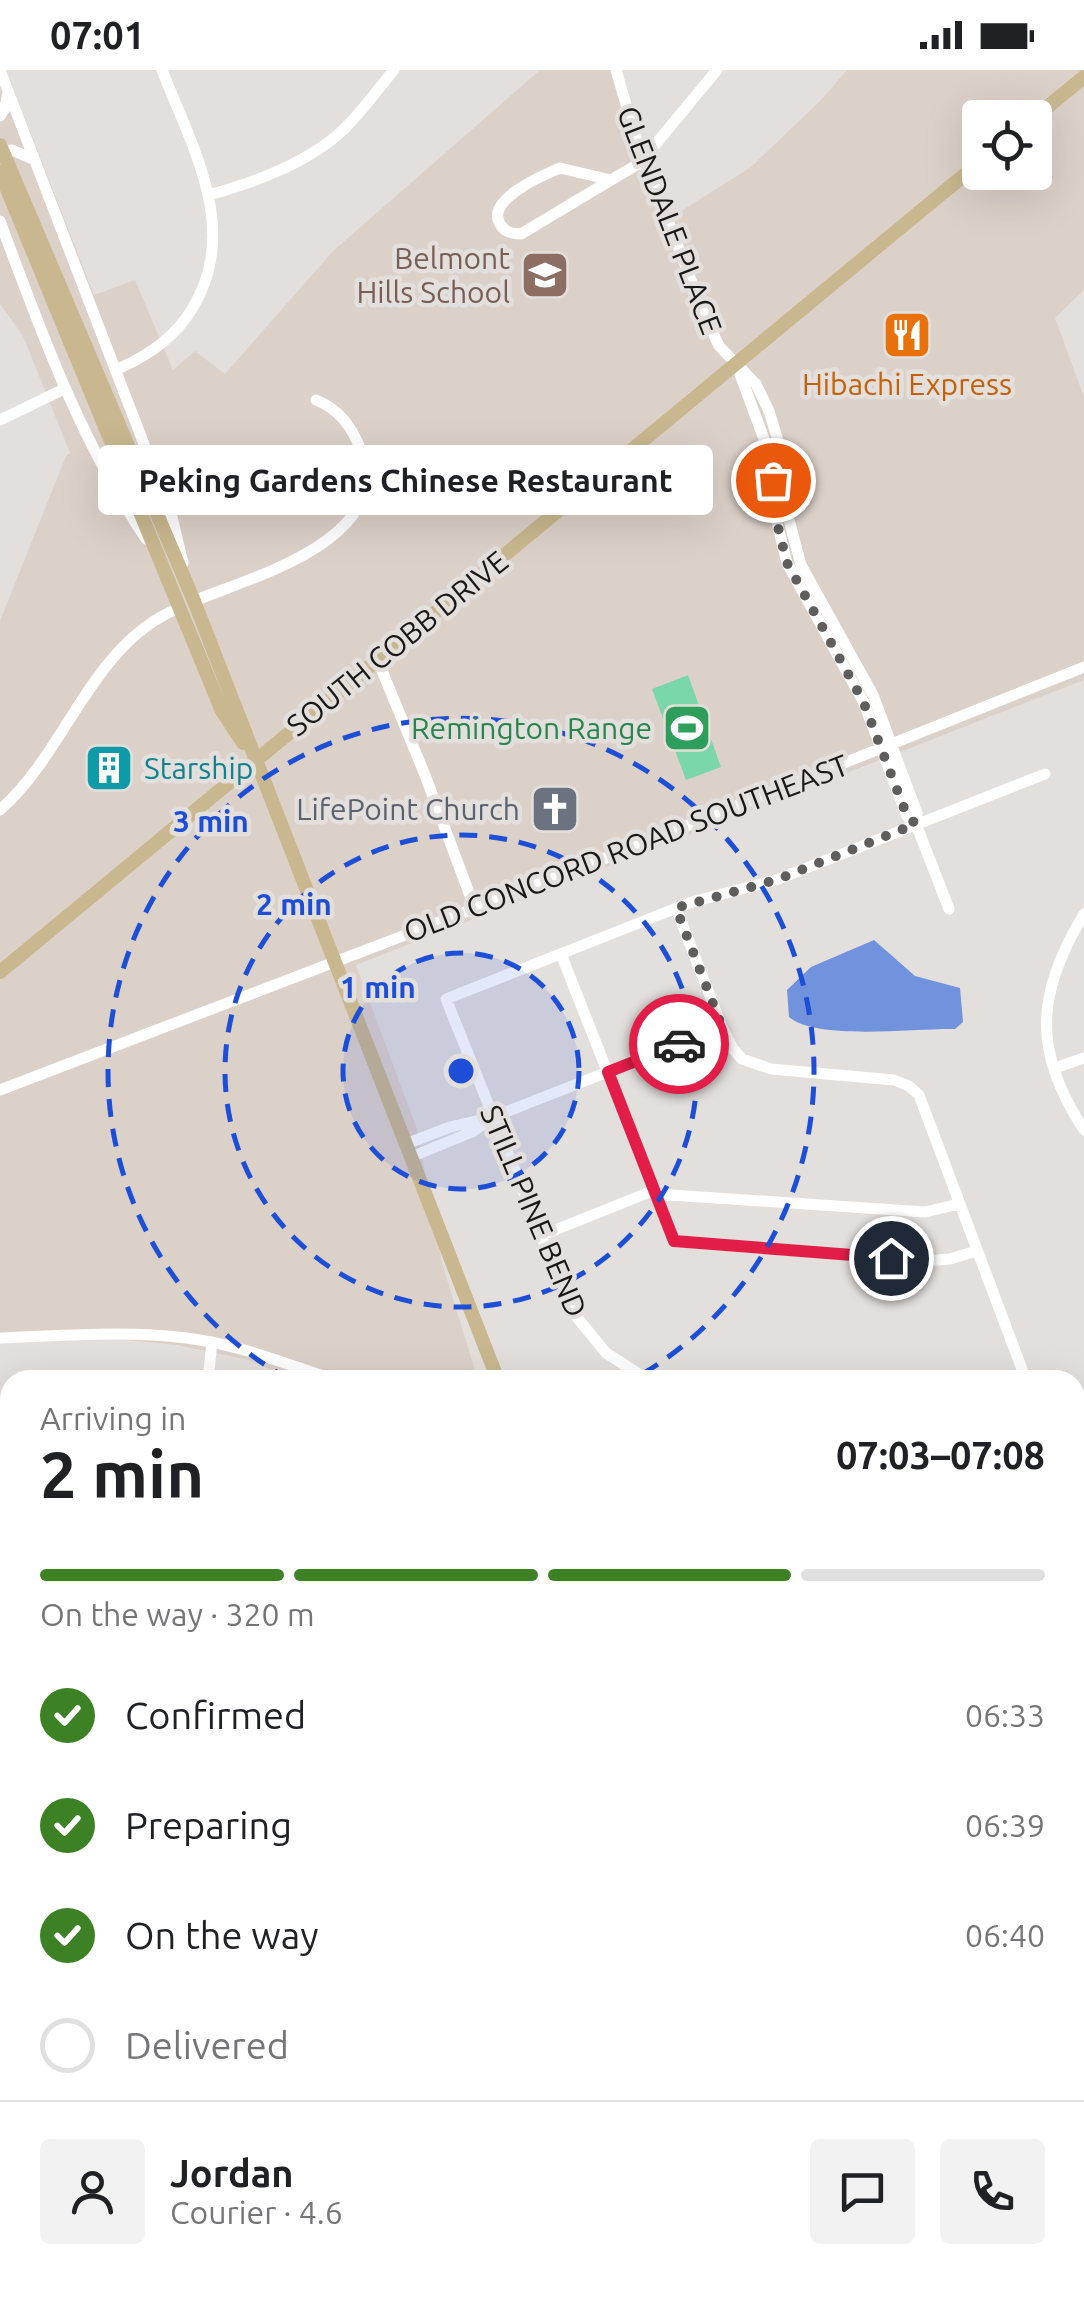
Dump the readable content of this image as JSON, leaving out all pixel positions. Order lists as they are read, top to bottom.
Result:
{
  "streets": {
    "main road": ["SOUTH COBB DRIVE"],
    "street": ["GLENDALE PLACE", "OLD CONCORD ROAD SOUTHEAST", "STILL PINE BEND"]
  },
  "crossings": [
    ["GLENDALE PLACE", "SOUTH COBB DRIVE"],
    ["GLENDALE PLACE", "OLD CONCORD ROAD SOUTHEAST"],
    ["GLENDALE PLACE", "STILL PINE BEND"]
  ],
  "places": {
    "school or university": ["Belmont Hills School"],
    "restaurant": ["Hibachi Express"],
    "other": ["Peking Gardens Chinese Restaurant"],
    "sports": ["Remington Range"],
    "building": ["Starship"],
    "church": ["LifePoint Church"]
  },
  "page": {
    "status": "07:01",
    "bubble": "Peking Gardens Chinese Restaurant",
    "heading": ["2 min", "Arriving in", "07:03–07:08"],
    "panel": ["Jordan", "Courier · 4.6"],
    "bar": "On the way · 320 m",
    "list": [
      ["Confirmed", "06:33"],
      ["Preparing", "06:39"],
      ["On the way", "06:40"],
      "Delivered"
    ]
  },
  "rings": ["3 min", "2 min", "1 min"]
}
